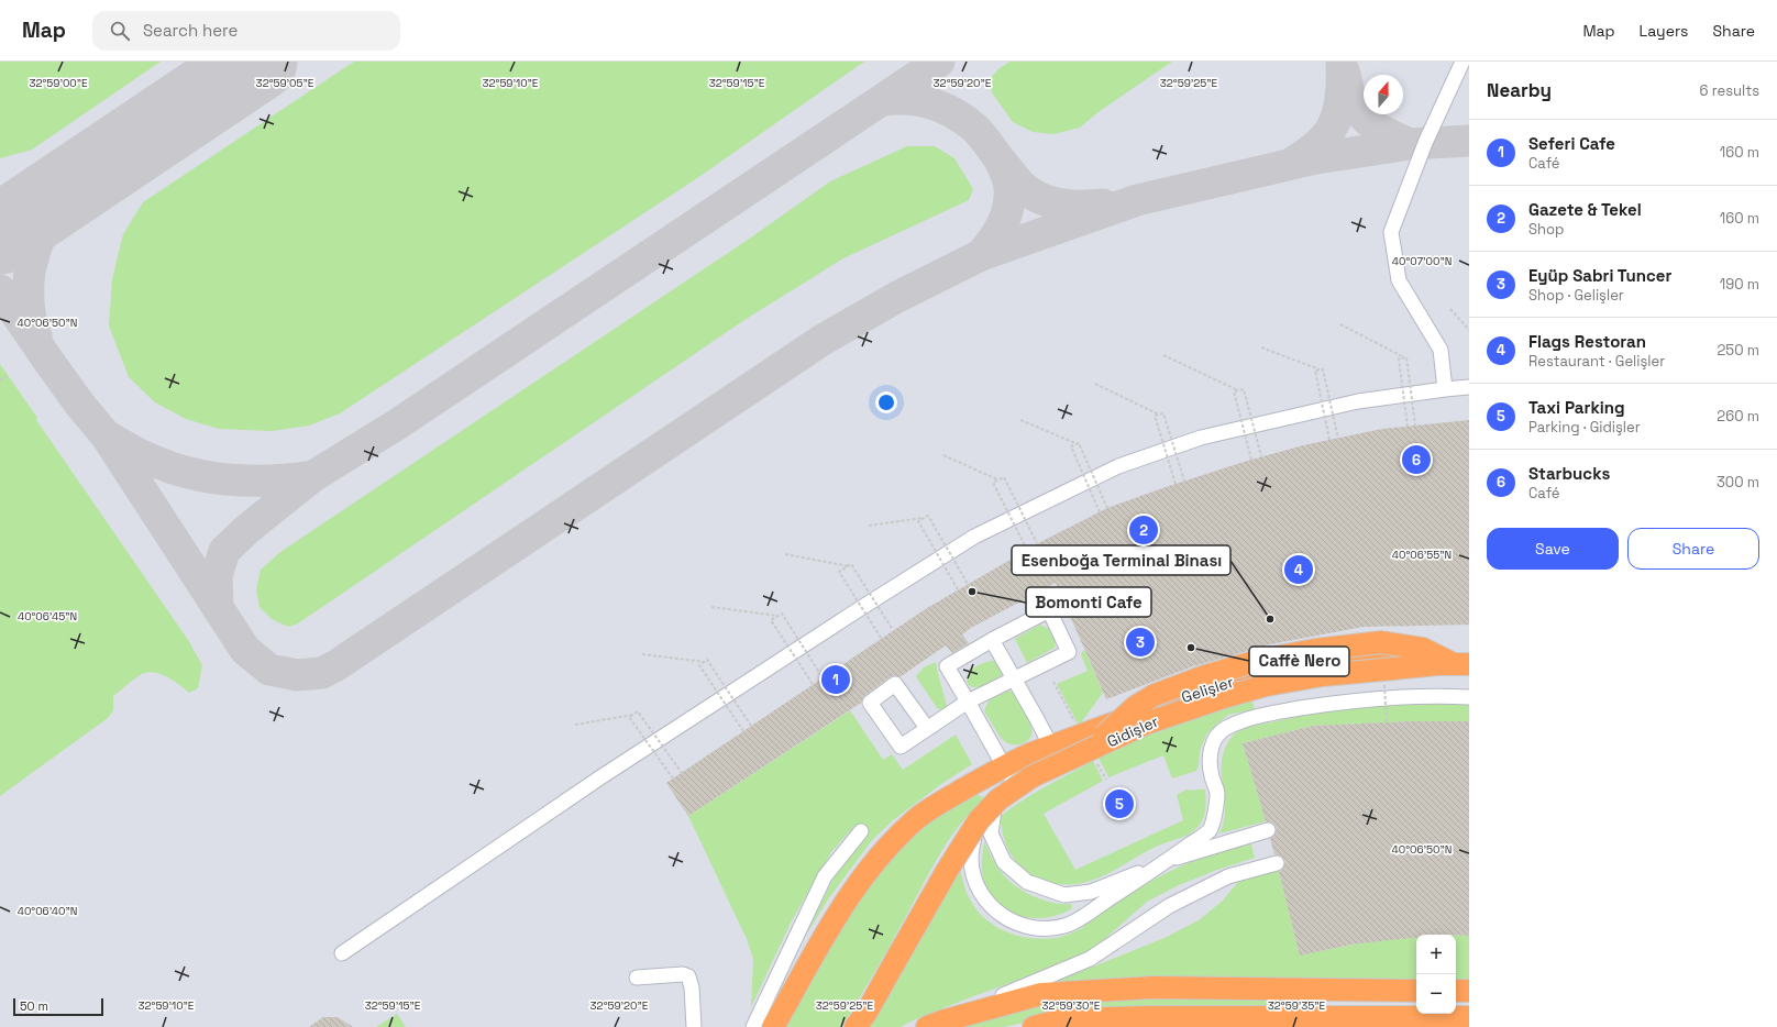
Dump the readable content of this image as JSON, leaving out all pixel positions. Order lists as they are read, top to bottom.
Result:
{
  "streets": {
    "highway": ["Gelişler"]
  },
  "places": ["Bomonti Cafe", "Esenboğa Terminal Binası", "Caffè Nero"],
  "scale_bar": "50 m",
  "north": "top",
  "page": {
    "header": "Map",
    "search": "Search here",
    "nav": ["Map", "Layers", "Share"],
    "heading": ["Nearby", "6 results"],
    "list": [
      {
        "mark": "1",
        "name": "Seferi Cafe",
        "note": "Café",
        "value": "160 m"
      },
      {
        "mark": "2",
        "name": "Gazete & Tekel",
        "note": "Shop",
        "value": "160 m"
      },
      {
        "mark": "3",
        "name": "Eyüp Sabri Tuncer",
        "note": "Shop · Gelişler",
        "value": "190 m"
      },
      {
        "mark": "4",
        "name": "Flags Restoran",
        "note": "Restaurant · Gelişler",
        "value": "250 m"
      },
      {
        "mark": "5",
        "name": "Taxi Parking",
        "note": "Parking · Gidişler",
        "value": "260 m"
      },
      {
        "mark": "6",
        "name": "Starbucks",
        "note": "Café",
        "value": "300 m"
      }
    ],
    "pins": [
      "6",
      "2",
      "4",
      "3",
      "1",
      "5"
    ],
    "buttons": ["Save", "Share"],
    "map_buttons": ["+", "−"],
    "scale": "50 m"
  },
  "coordinates": [
    "32°59'00\"E",
    "32°59'05\"E",
    "32°59'10\"E",
    "32°59'15\"E",
    "32°59'20\"E",
    "32°59'25\"E",
    "40°07'00\"N",
    "40°06'50\"N",
    "40°06'55\"N",
    "40°06'45\"N",
    "40°06'40\"N",
    "32°59'30\"E",
    "32°59'35\"E"
  ]
}
